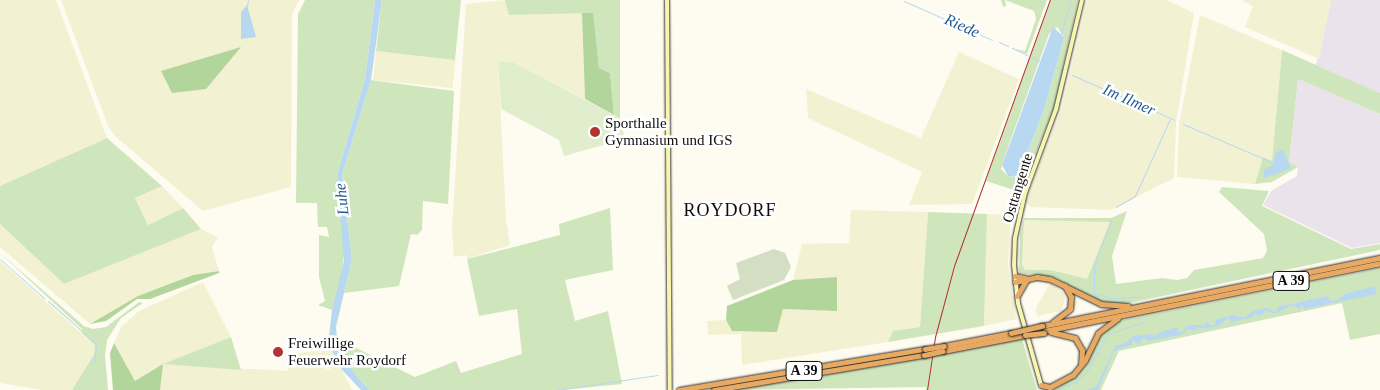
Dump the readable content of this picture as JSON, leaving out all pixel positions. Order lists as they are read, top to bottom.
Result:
{
  "streets": {
    "highway": ["A 39"],
    "main road": ["Osttangente"]
  },
  "districts": ["ROYDORF"],
  "water": ["Riede", "Im Ilmer", "Luhe"],
  "places": ["Sporthalle Gymnasium und IGS", "Freiwillige Feuerwehr Roydorf"]
}
